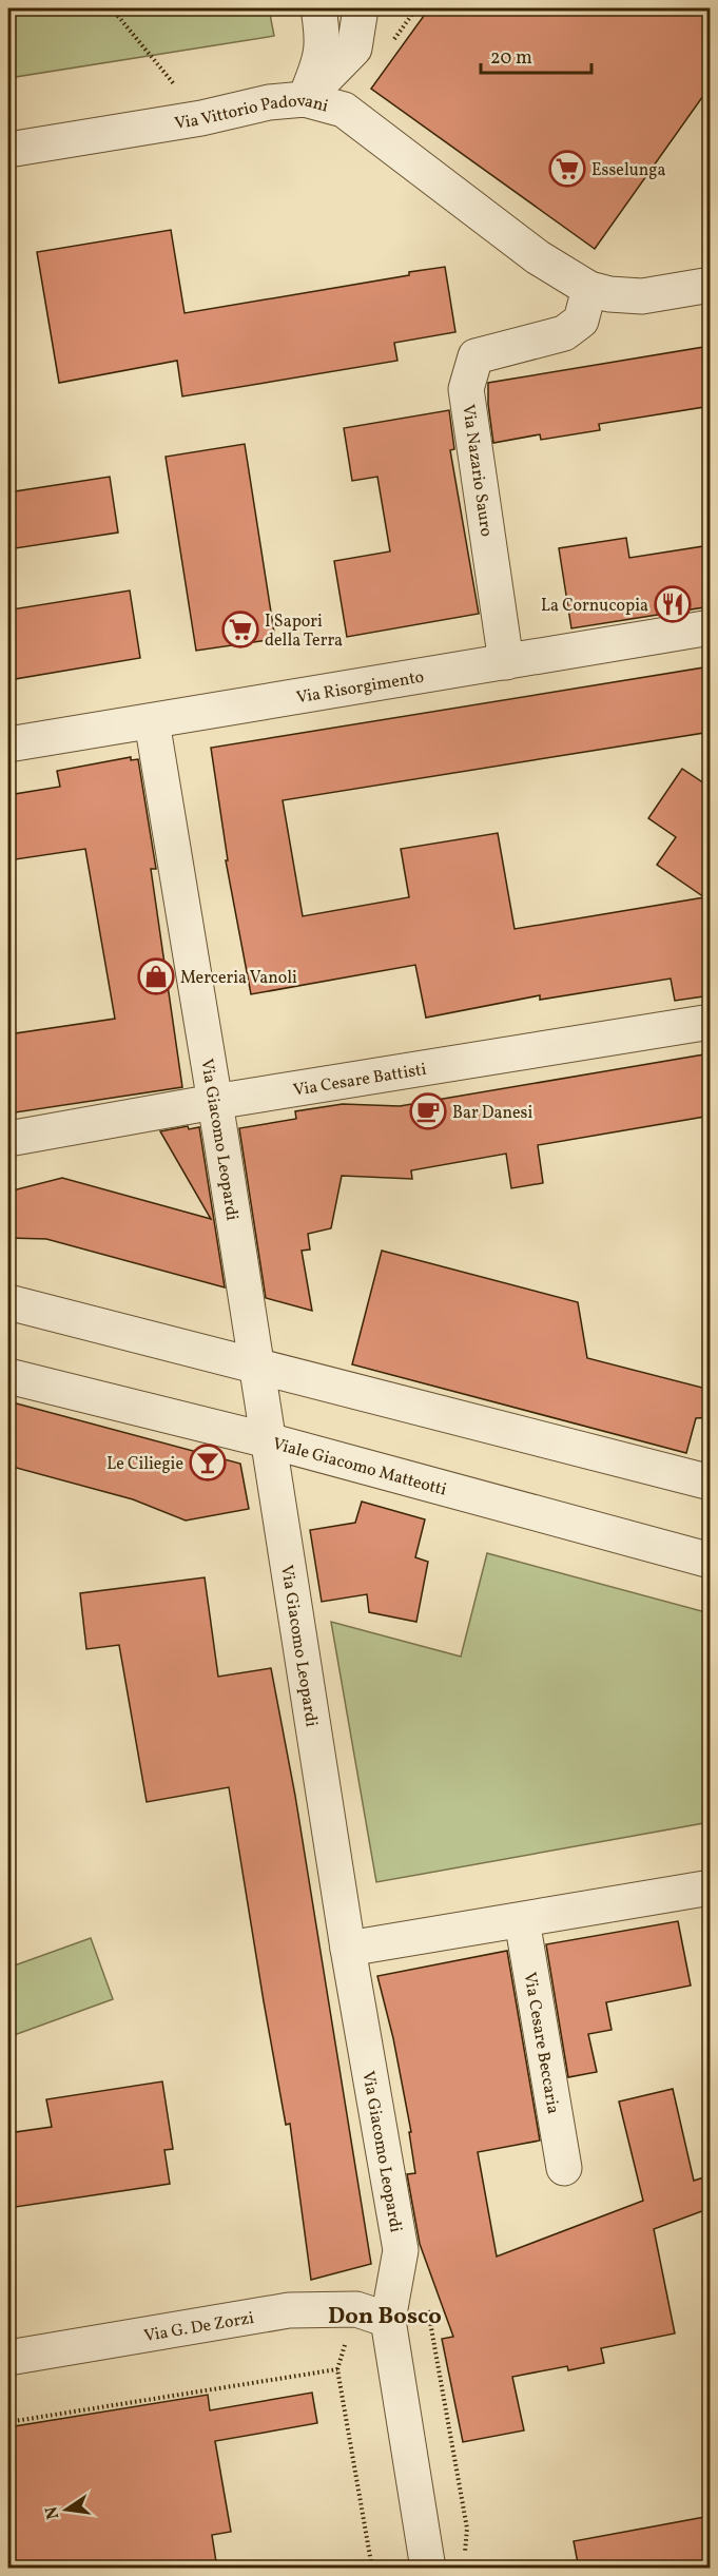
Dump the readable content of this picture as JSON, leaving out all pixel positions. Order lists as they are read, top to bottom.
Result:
{
  "streets": {
    "street": [
      "Via Vittorio Padovani",
      "Via Nazario Sauro",
      "Via Risorgimento",
      "Via Cesare Battisti",
      "Via Giacomo Leopardi",
      "Viale Giacomo Matteotti",
      "Via Cesare Beccaria",
      "Via G. De Zorzi"
    ]
  },
  "crossings": [
    ["Via Vittorio Padovani", "Via Nazario Sauro"],
    ["Via Nazario Sauro", "Via Risorgimento"],
    ["Via Risorgimento", "Via Giacomo Leopardi"],
    ["Via Cesare Battisti", "Via Giacomo Leopardi"],
    ["Via Giacomo Leopardi", "Viale Giacomo Matteotti"],
    ["Via Giacomo Leopardi", "Via G. De Zorzi"]
  ],
  "districts": ["Don Bosco"],
  "places": {
    "supermarket": ["Esselunga", "I Sapori della Terra"],
    "restaurant": ["La Cornucopia"],
    "shop": ["Merceria Vanoli"],
    "cafe": ["Bar Danesi"],
    "bar": ["Le Ciliegie"]
  },
  "scale_bar": "20 m",
  "north": "left"
}
